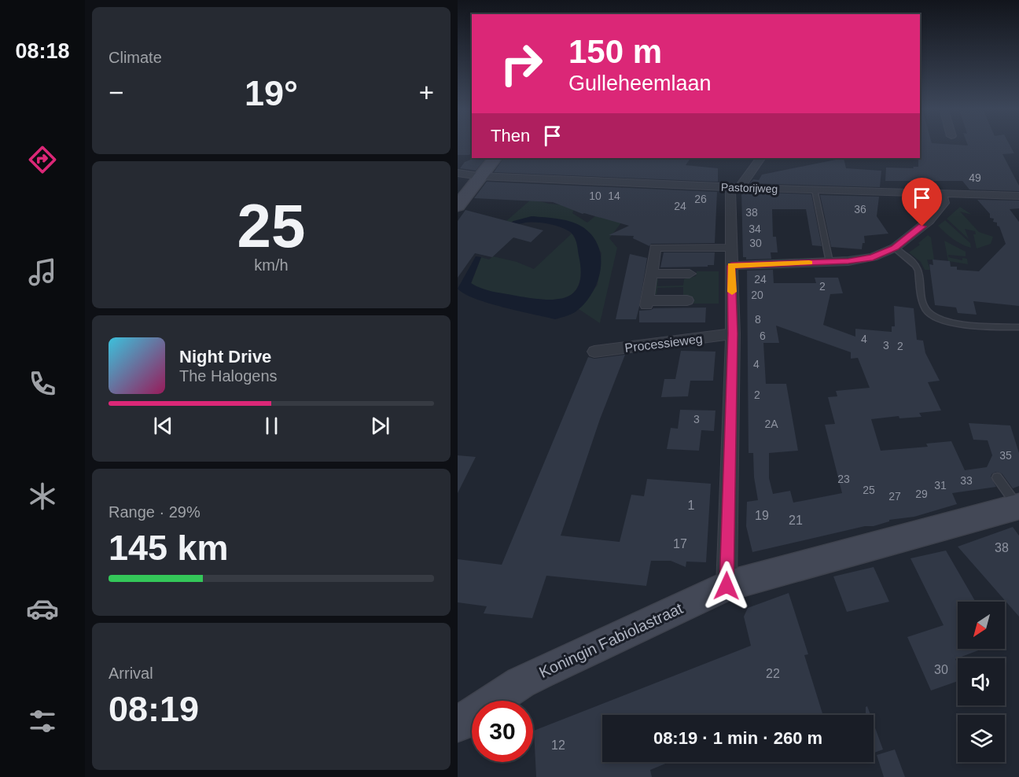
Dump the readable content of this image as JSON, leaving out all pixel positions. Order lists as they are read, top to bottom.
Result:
{
  "streets": {
    "street": ["Pastorijweg", "Processieweg", "Koningin Fabiolastraat"]
  },
  "house_numbers": [
    "49",
    "10",
    "14",
    "26",
    "24",
    "36",
    "38",
    "34",
    "30",
    "24",
    "2",
    "20",
    "8",
    "6",
    "4",
    "3",
    "2",
    "4",
    "2",
    "3",
    "2A",
    "35",
    "23",
    "33",
    "31",
    "25",
    "29",
    "27",
    "1",
    "19",
    "21",
    "17",
    "38",
    "30",
    "22",
    "12"
  ],
  "north": "bottom left",
  "page": {
    "tabs": "08:18",
    "tile": [
      "Climate",
      ["25", "km/h"],
      ["Range · 29%", "145 km"],
      ["Arrival", "08:19"]
    ],
    "turn": ["150 m", "Gulleheemlaan"],
    "heat": ["−", "19°", "+"],
    "then": "Then",
    "song": ["Night Drive", "The Halogens"],
    "limit": "30",
    "trip": "08:19 · 1 min · 260 m"
  }
}
